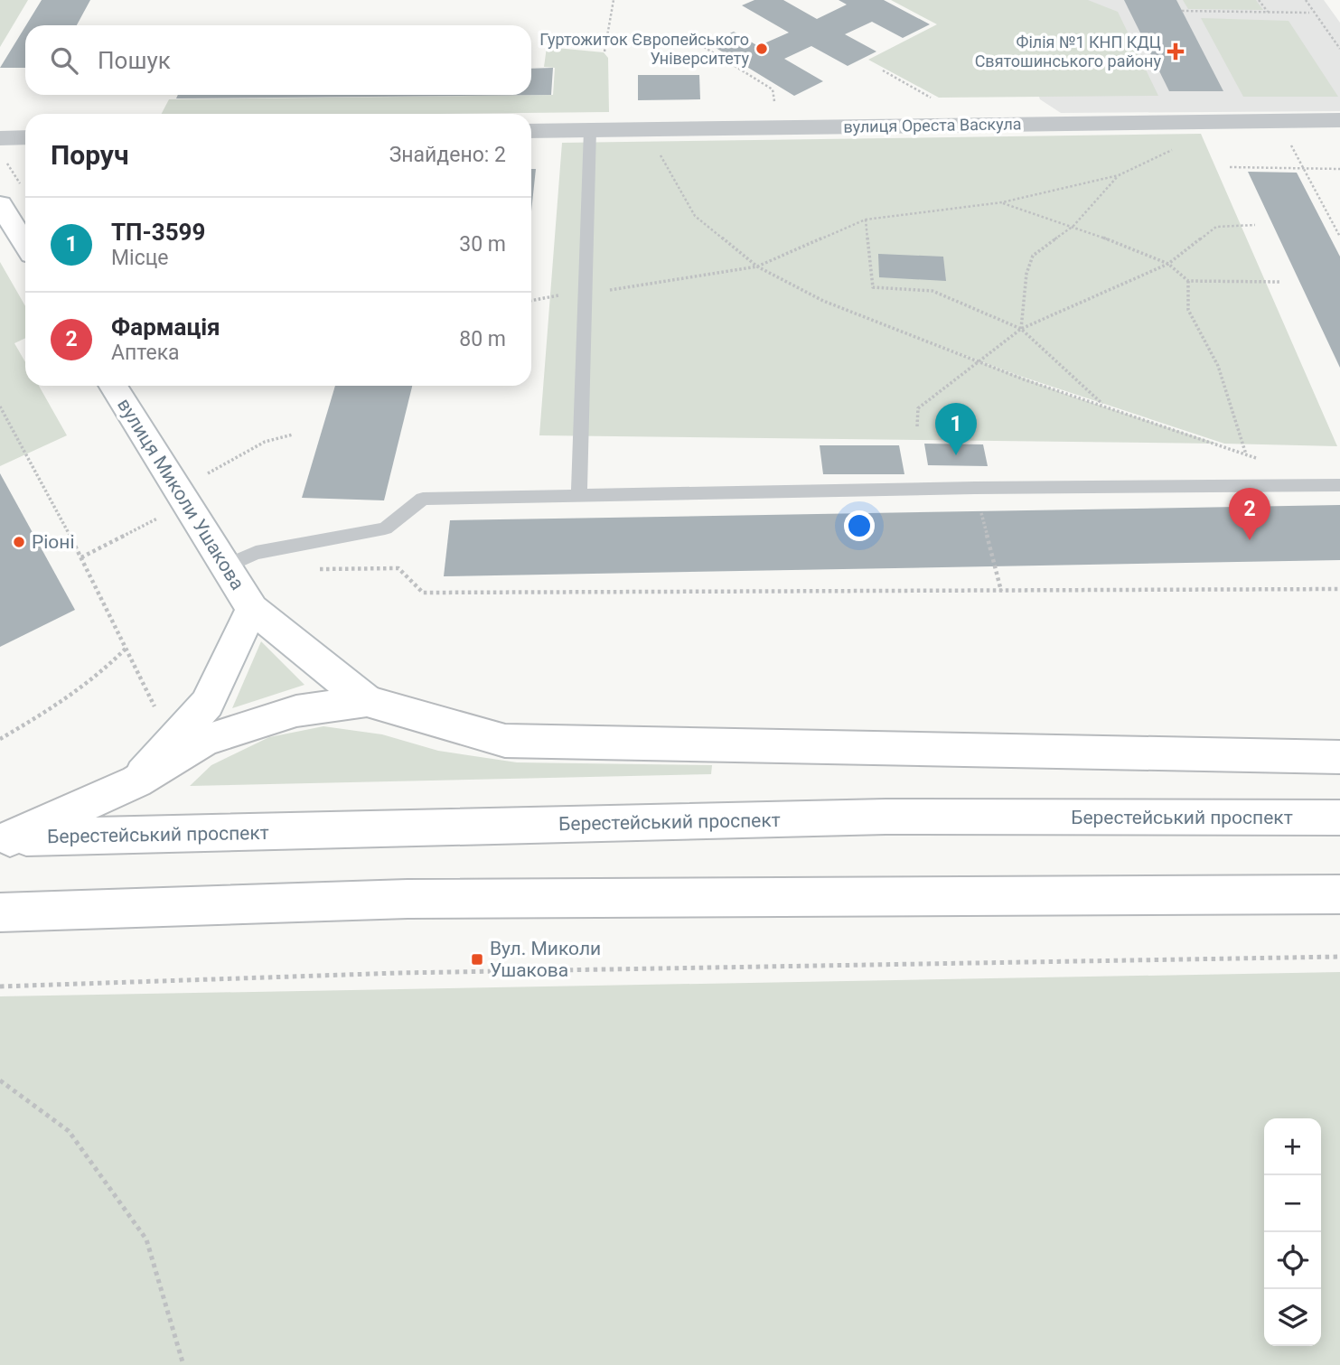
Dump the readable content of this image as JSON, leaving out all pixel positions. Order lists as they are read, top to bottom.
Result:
{
  "streets": {
    "main road": ["вулиця Миколи Ушакова", "Берестейський проспект"],
    "street": ["вулиця Ореста Васкула"]
  },
  "places": {
    "other": ["Гуртожиток Європейського Університету", "Ріоні"],
    "health": ["Філія №1 КНП КДЦ Святошинського району"],
    "transit": ["Вул. Миколи Ушакова"]
  },
  "page": {
    "search": "Пошук",
    "heading": ["Поруч", "Знайдено: 2"],
    "list": [
      {
        "mark": "1",
        "name": "ТП-3599",
        "note": "Місце",
        "value": "30 m"
      },
      {
        "mark": "2",
        "name": "Фармація",
        "note": "Аптека",
        "value": "80 m"
      }
    ],
    "pins": ["1", "2"],
    "map_buttons": ["+", "−"]
  }
}
